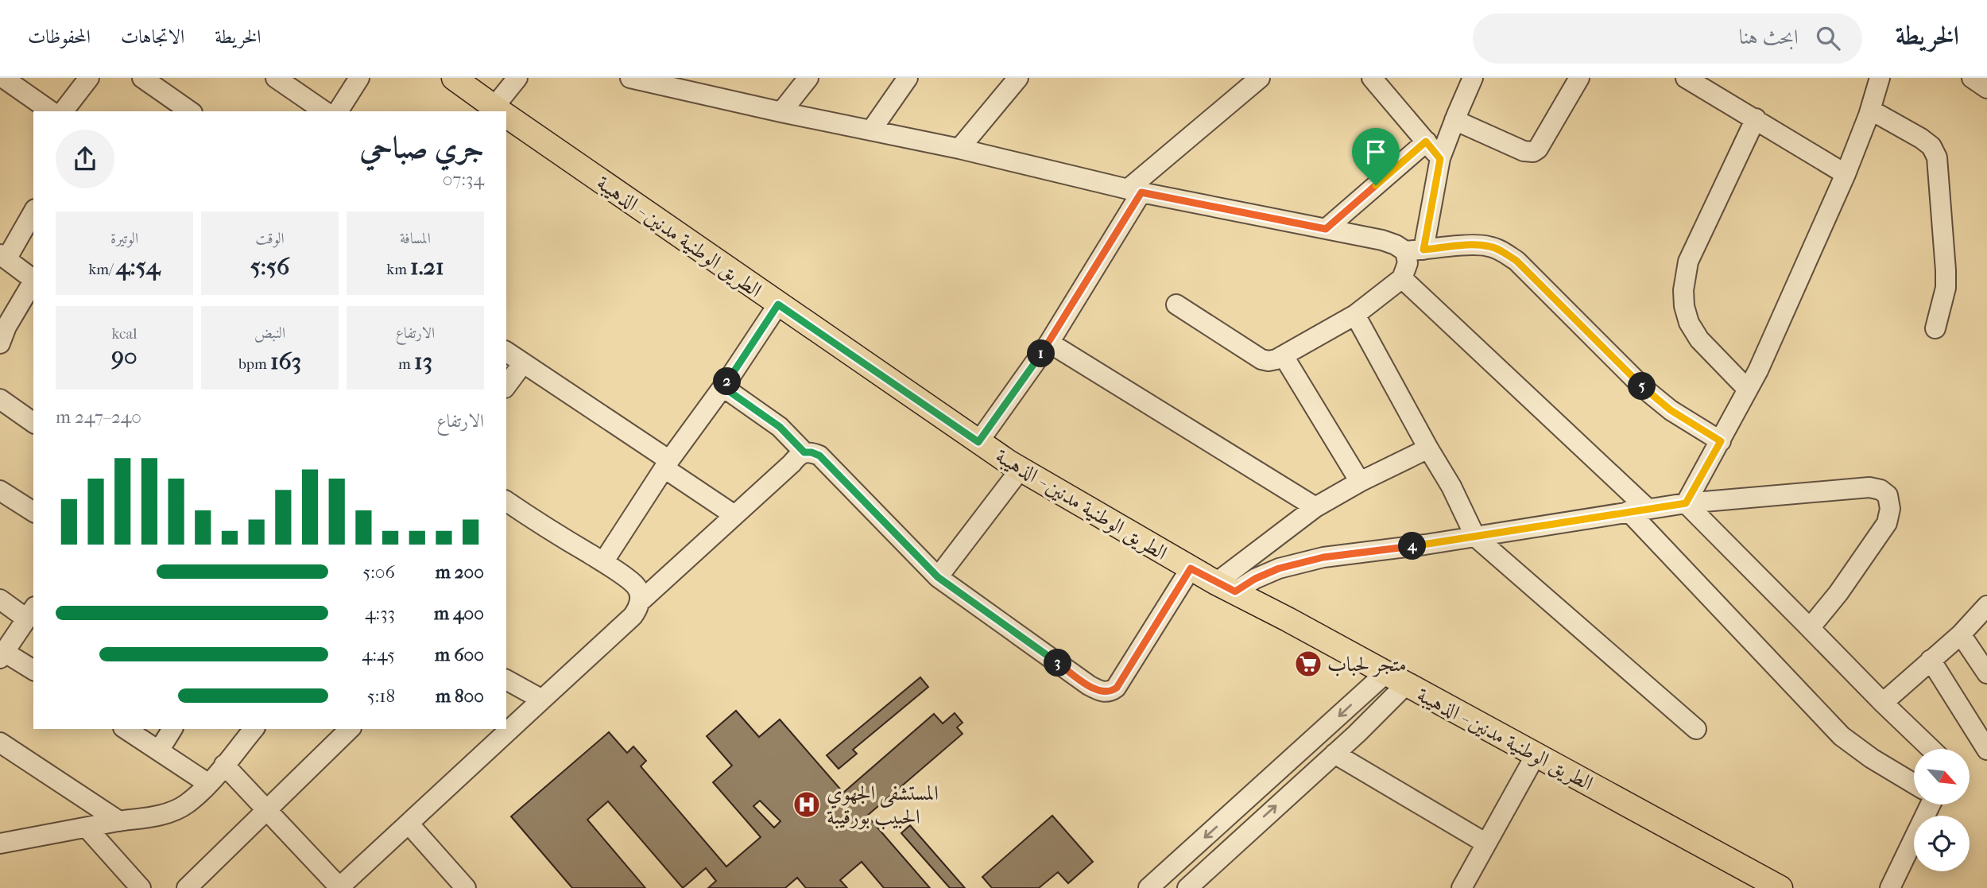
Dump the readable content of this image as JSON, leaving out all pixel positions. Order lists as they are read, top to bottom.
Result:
{
  "streets": {
    "main road": ["الطريق الوطنية مدنين - الذهيبة"]
  },
  "places": {
    "supermarket": ["متجر لحباب"],
    "hospital": ["المستشفى الجهوي الحبيب بورقيبة"]
  },
  "north": "bottom right",
  "page": {
    "header": "الخريطة",
    "search": "ابحث هنا",
    "nav": ["الخريطة", "الاتجاهات", "المحفوظات"],
    "heading": ["جري صباحي", "07:34"],
    "stats": [
      ["المسافة", "1.21 km"],
      ["الوقت", "5:56"],
      ["الوتيرة", "4:54 /km"],
      ["الارتفاع", "13 m"],
      ["النبض", "163 bpm"],
      ["kcal", "90"]
    ],
    "pins": [
      "1",
      "2",
      "5",
      "4",
      "3"
    ],
    "chart": ["الارتفاع", "240–247 m"],
    "list": [
      {
        "name": "200 m",
        "note": "5:06"
      },
      {
        "name": "400 m",
        "note": "4:33"
      },
      {
        "name": "600 m",
        "note": "4:45"
      },
      {
        "name": "800 m",
        "note": "5:18"
      }
    ]
  }
}
